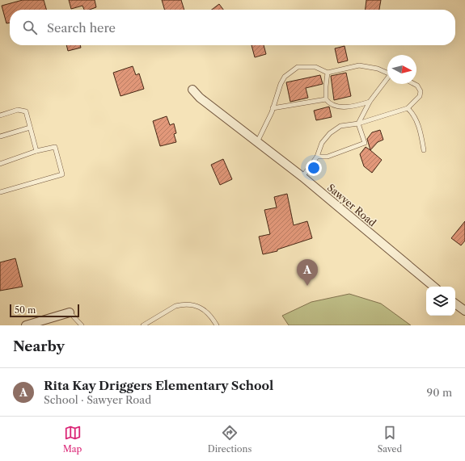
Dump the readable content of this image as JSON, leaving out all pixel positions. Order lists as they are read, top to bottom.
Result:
{
  "streets": {
    "street": ["Sawyer Road"]
  },
  "scale_bar": "50 m",
  "north": "right",
  "page": {
    "search": "Search here",
    "pins": "A",
    "scale": "50 m",
    "heading": "Nearby",
    "list": [
      {
        "mark": "A",
        "name": "Rita Kay Driggers Elementary School",
        "note": "School · Sawyer Road",
        "value": "90 m"
      }
    ],
    "nav": ["Map", "Directions", "Saved"]
  }
}
